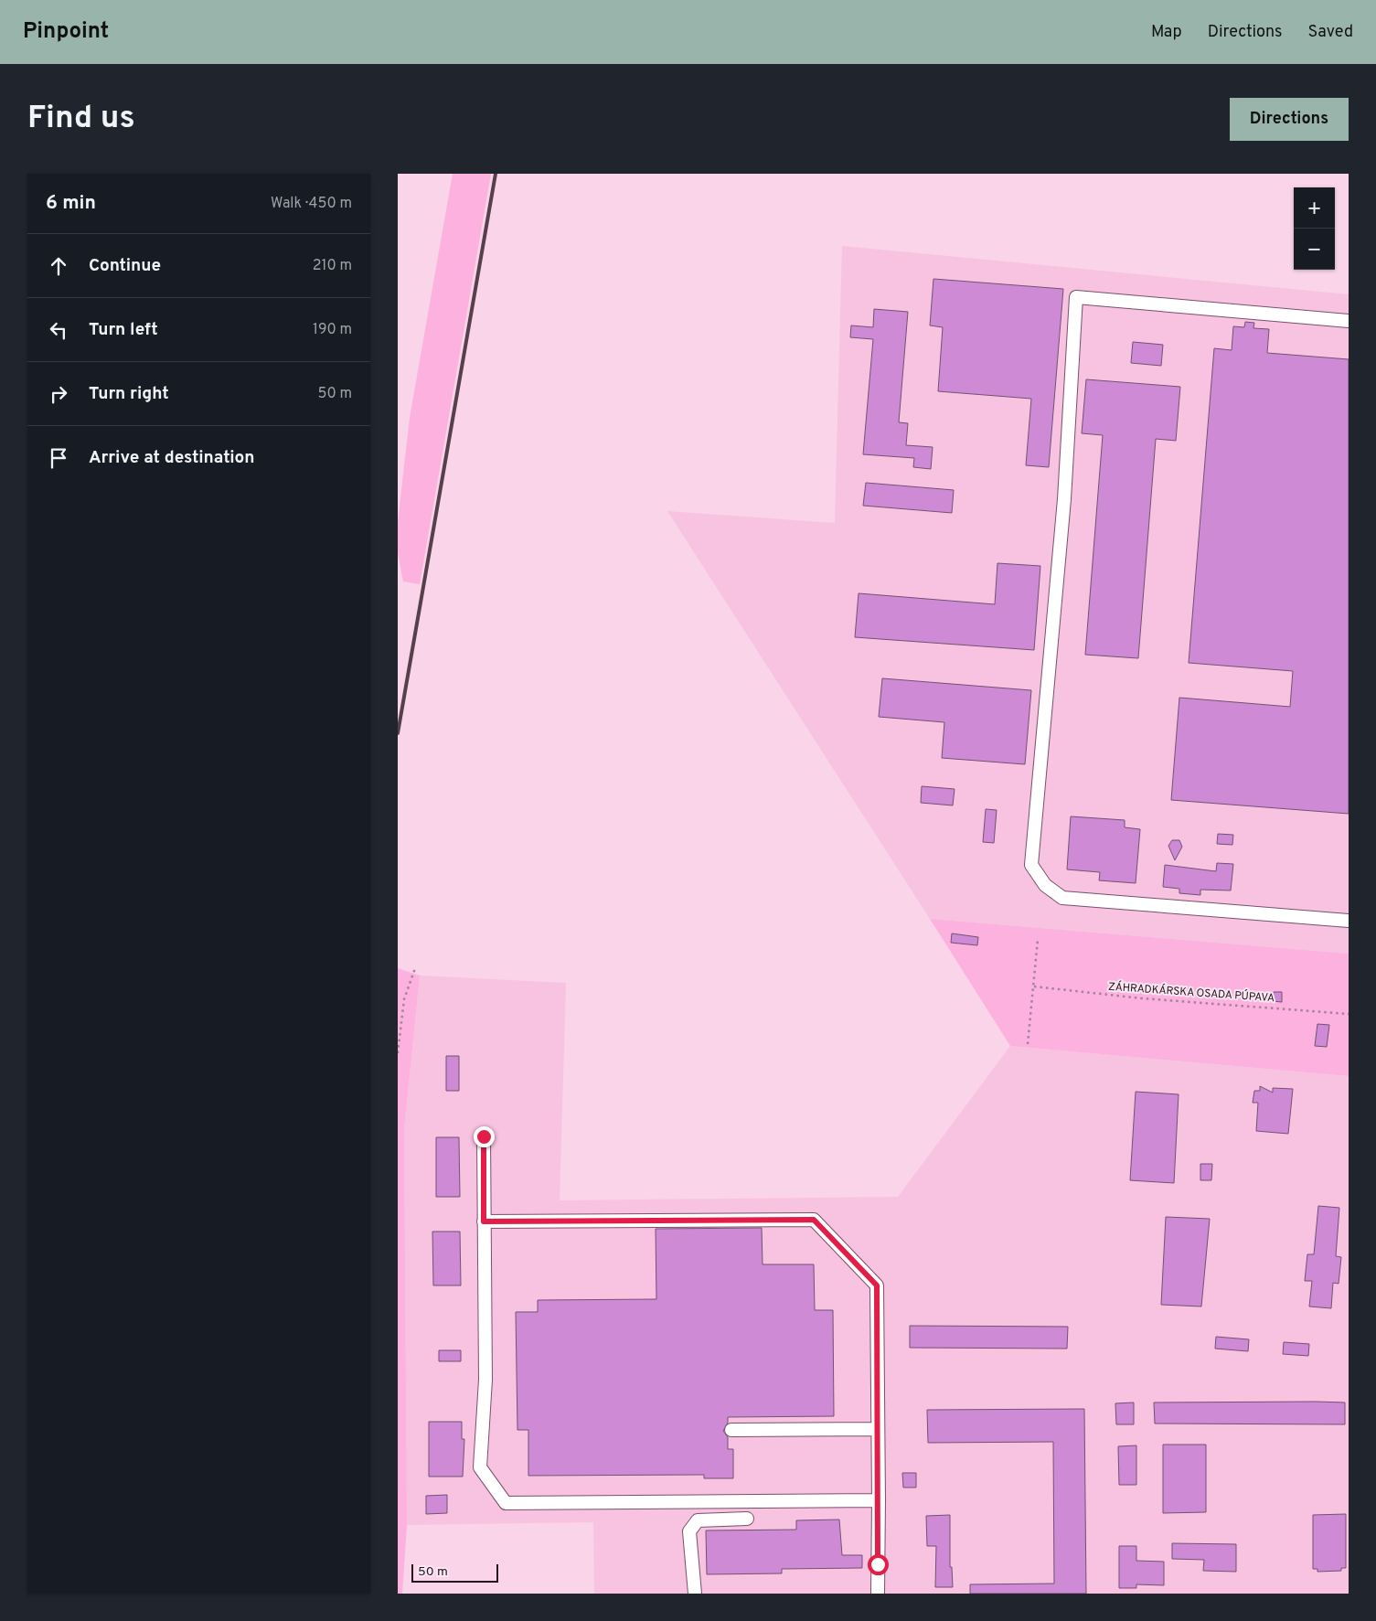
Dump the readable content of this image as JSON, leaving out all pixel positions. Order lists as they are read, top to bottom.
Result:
{
  "streets": {
    "path": ["ZÁHRADKÁRSKA OSADA PÚPAVA"]
  },
  "scale_bar": "50 m",
  "page": {
    "header": "Pinpoint",
    "nav": ["Map", "Directions", "Saved"],
    "buttons": "Directions",
    "title": "Find us",
    "heading": ["6 min", "Walk · 450 m"],
    "map_buttons": ["+", "−"],
    "list": [
      ["Continue", "210 m"],
      ["Turn left", "190 m"],
      ["Turn right", "50 m"],
      "Arrive at destination"
    ],
    "scale": "50 m"
  }
}
